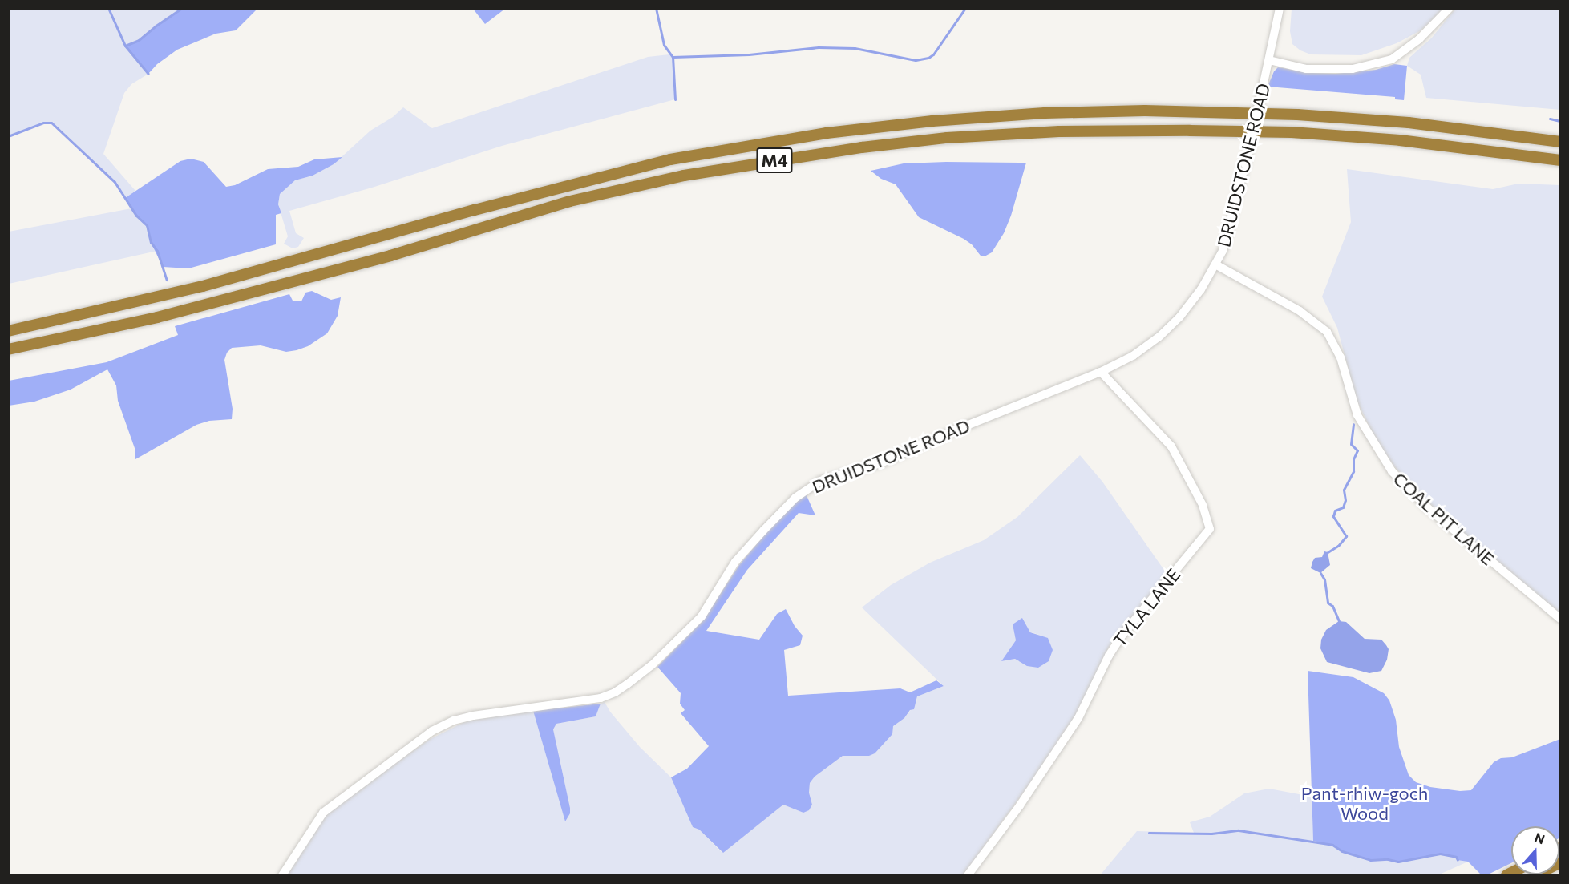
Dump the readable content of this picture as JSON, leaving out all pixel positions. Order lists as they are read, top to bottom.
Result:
{
  "streets": {
    "highway": ["M4"],
    "street": ["DRUIDSTONE ROAD", "COAL PIT LANE", "TYLA LANE"]
  },
  "crossings": [
    ["DRUIDSTONE ROAD", "COAL PIT LANE"],
    ["DRUIDSTONE ROAD", "TYLA LANE"]
  ],
  "parks": ["Pant-rhiw-goch Wood"],
  "north": "top"
}
